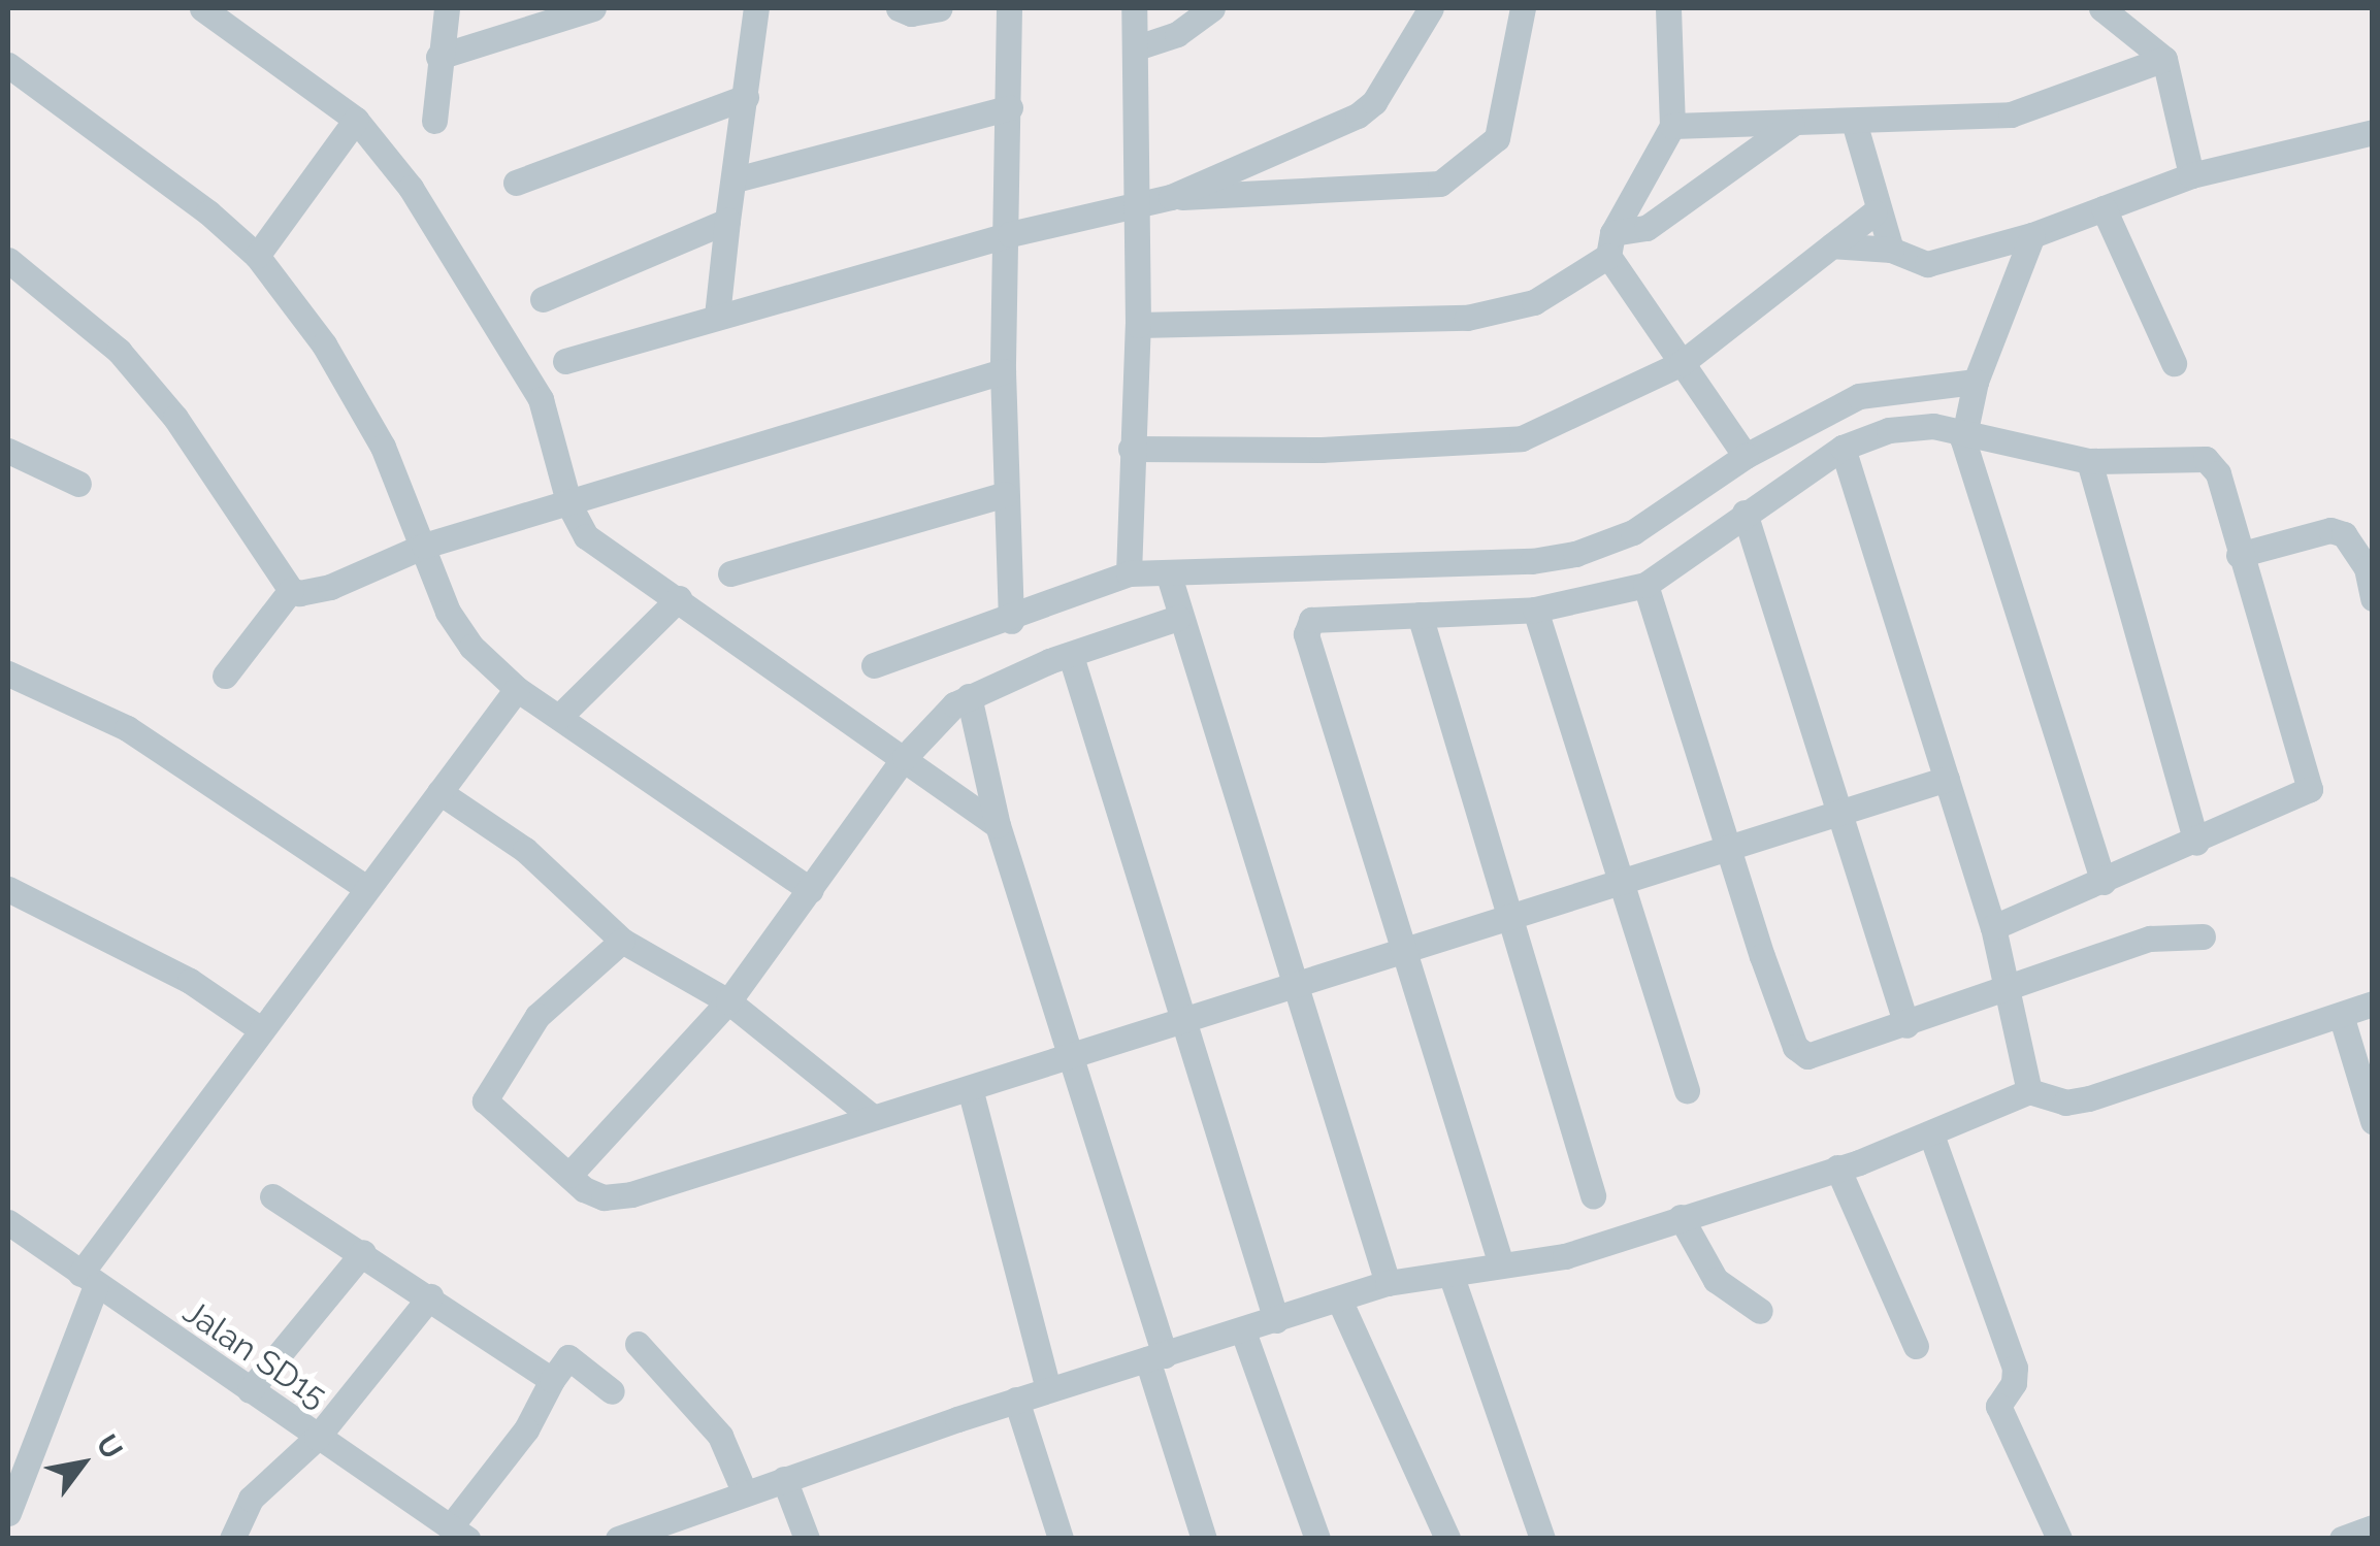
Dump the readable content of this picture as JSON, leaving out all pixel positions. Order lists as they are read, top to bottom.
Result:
{
  "streets": {
    "street": ["Jalan SD15"]
  },
  "north": "top right"
}
